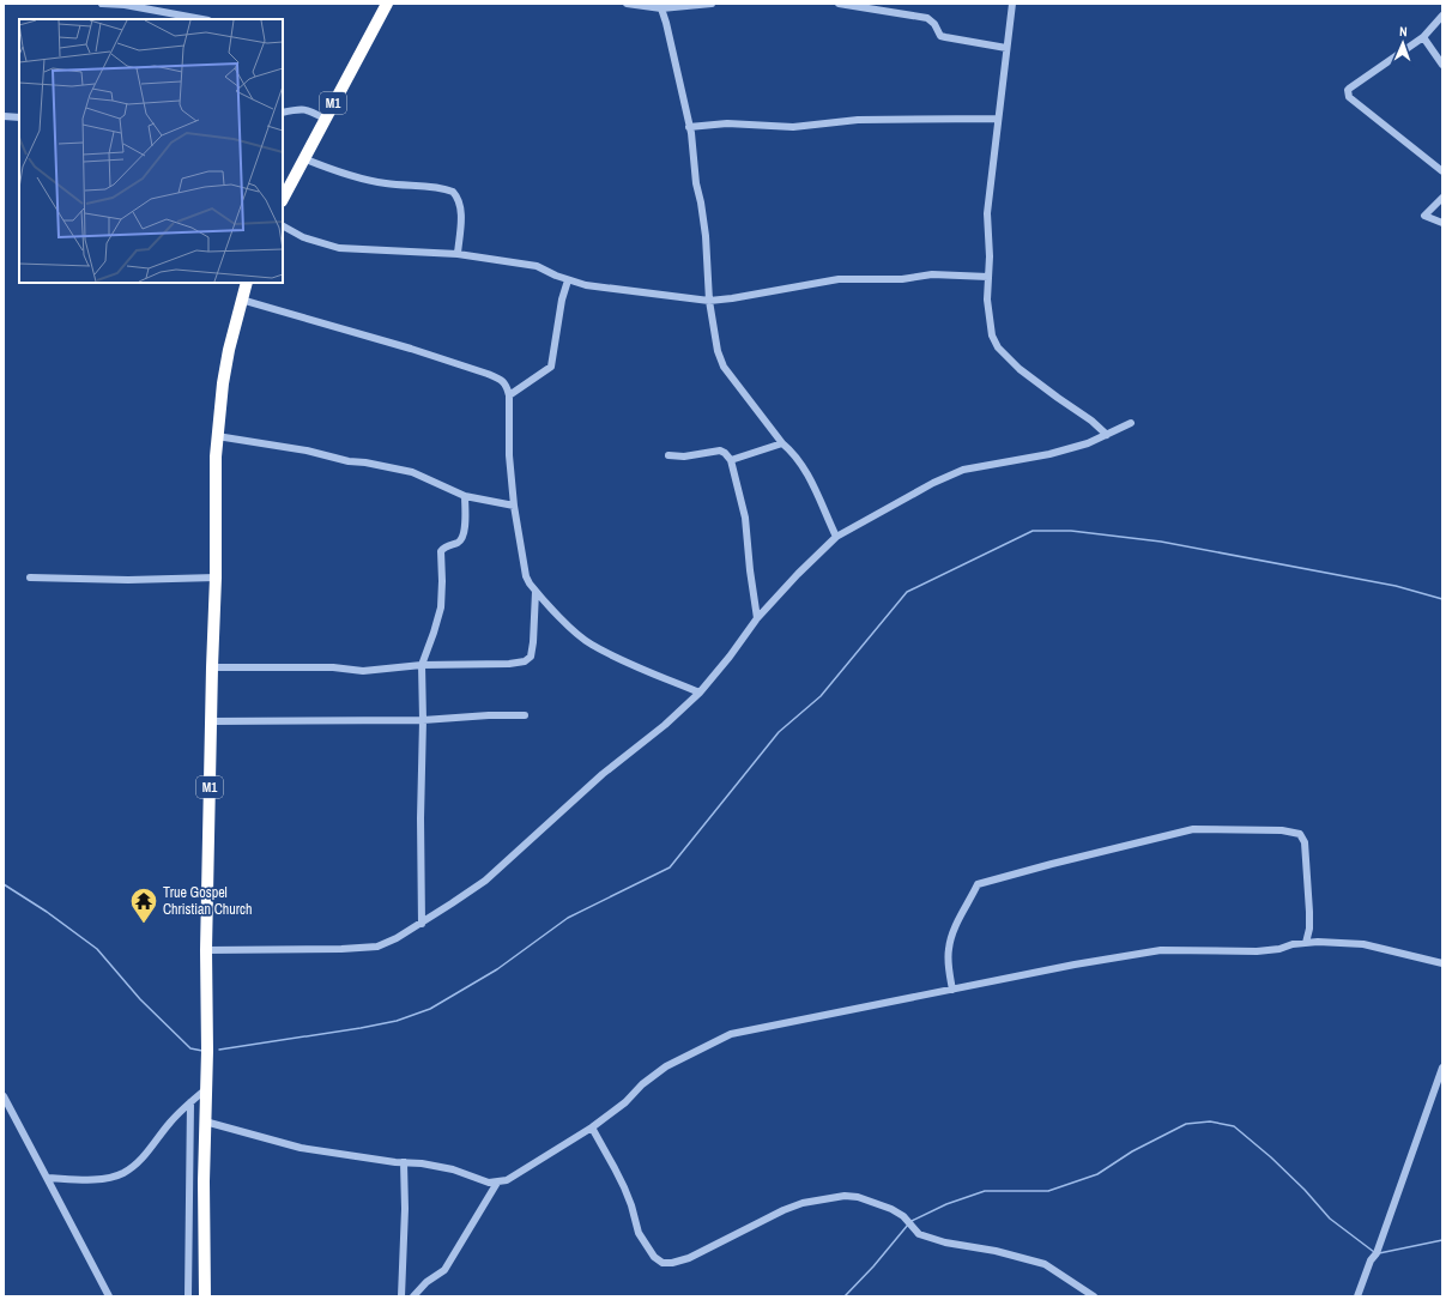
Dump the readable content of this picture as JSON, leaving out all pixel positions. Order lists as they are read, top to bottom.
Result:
{
  "streets": {
    "highway": ["M1"]
  },
  "places": {
    "temple": ["True Gospel Christian Church"]
  },
  "north": "top"
}
